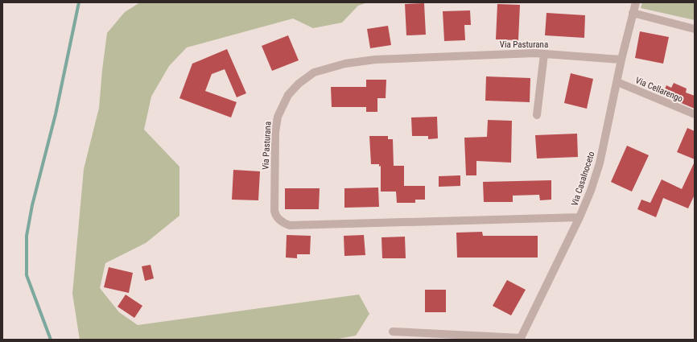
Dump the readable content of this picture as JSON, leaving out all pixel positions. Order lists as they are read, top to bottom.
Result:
{
  "streets": {
    "street": ["Via Pasturana", "Via Cellarengo", "Via Casalnoceto"]
  },
  "crossings": [
    ["Via Pasturana", "Via Casalnoceto"],
    ["Via Cellarengo", "Via Casalnoceto"]
  ]
}
